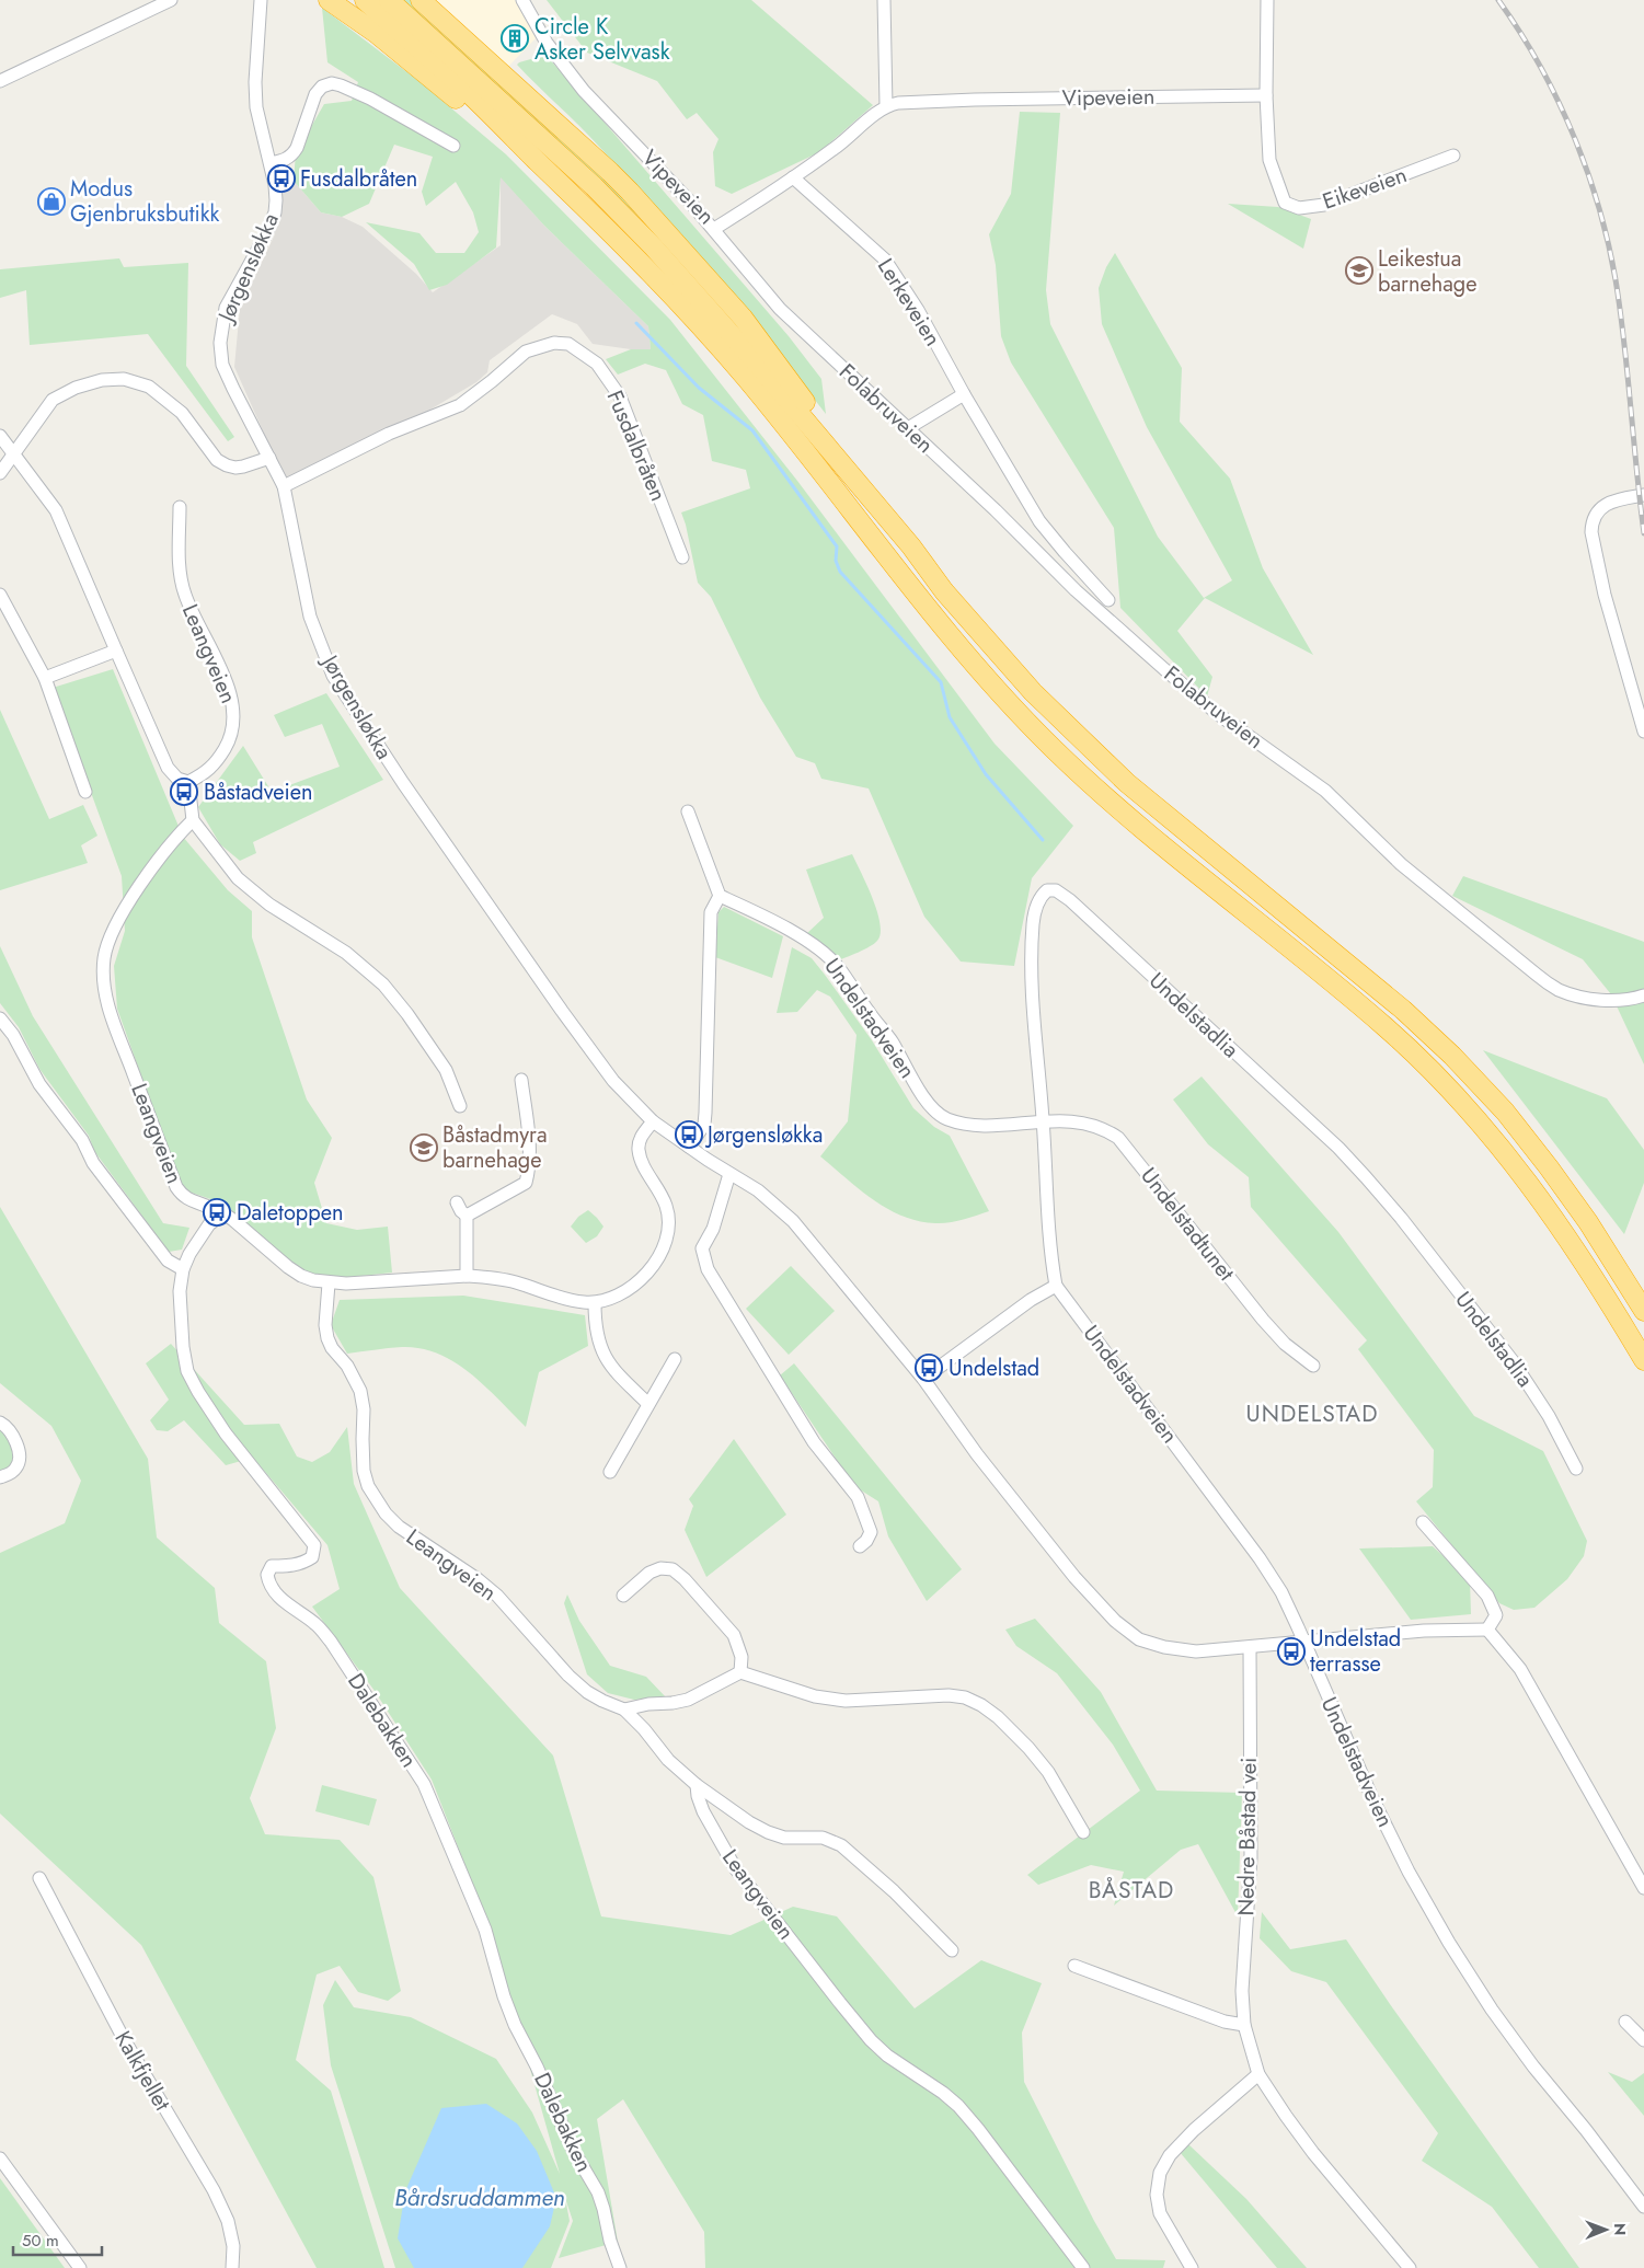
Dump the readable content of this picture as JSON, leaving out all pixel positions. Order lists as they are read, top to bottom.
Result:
{
  "streets": {
    "street": [
      "Vipeveien",
      "Eikeveien",
      "Jørgensløkka",
      "Lerkeveien",
      "Folabruveien",
      "Fusdalbråten",
      "Leangveien",
      "Undelstadlia",
      "Undelstadveien",
      "Undelstadtunet",
      "Dalebakken",
      "Nedre Båstad vei",
      "Kalkfjellet"
    ]
  },
  "crossings": [
    ["Vipeveien", "Eikeveien"],
    ["Vipeveien", "Lerkeveien"],
    ["Vipeveien", "Folabruveien"],
    ["Jørgensløkka", "Fusdalbråten"],
    ["Undelstadlia", "Undelstadveien"],
    ["Undelstadlia", "Undelstadtunet"],
    ["Undelstadveien", "Undelstadtunet"]
  ],
  "districts": ["UNDELSTAD", "BÅSTAD"],
  "water": ["Bårdsruddammen"],
  "places": {
    "building": ["Circle K Asker Selvvask"],
    "bus stop": [
      "Fusdalbråten",
      "Båstadveien",
      "Jørgensløkka",
      "Daletoppen",
      "Undelstad",
      "Undelstad terrasse"
    ],
    "shop": ["Modus Gjenbruksbutikk"],
    "school or university": ["Leikestua barnehage", "Båstadmyra barnehage"]
  },
  "scale_bar": "50 m",
  "north": "right"
}
